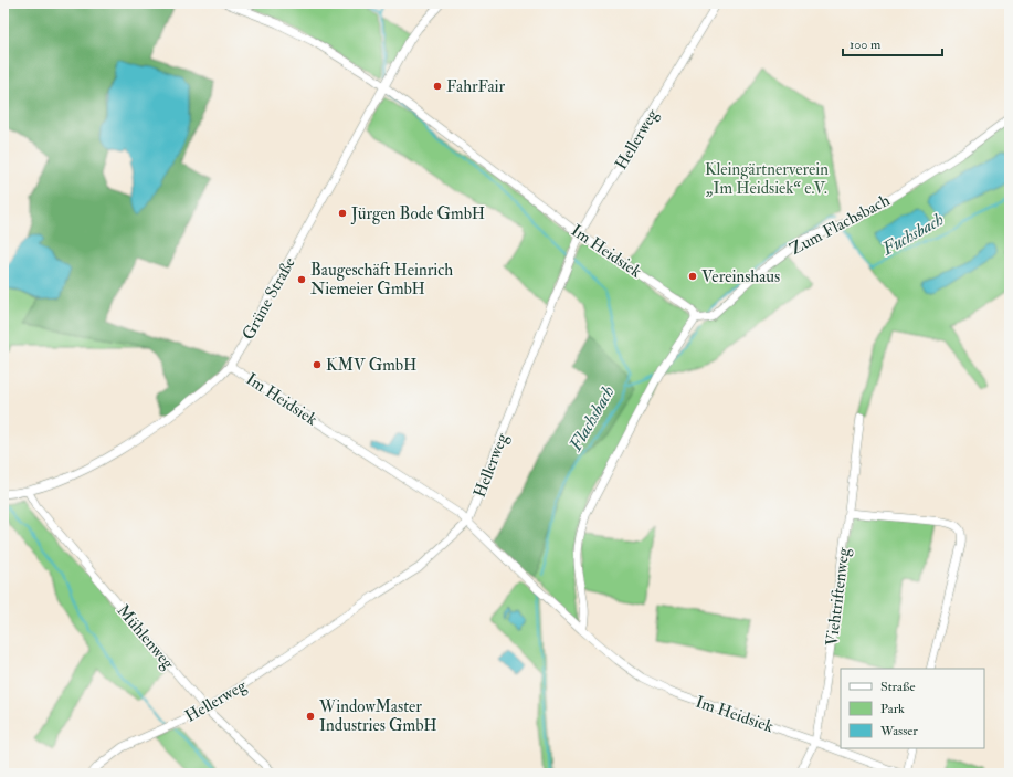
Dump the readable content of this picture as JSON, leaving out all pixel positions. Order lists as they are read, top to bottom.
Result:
{
  "streets": {
    "street": [
      "Hellerweg",
      "Zum Flachsbach",
      "Im Heidsiek",
      "Grüne Straße",
      "Viehtriftenweg",
      "Mühlenweg"
    ]
  },
  "crossings": [
    ["Hellerweg", "Im Heidsiek"],
    ["Hellerweg", "Mühlenweg"],
    ["Zum Flachsbach", "Im Heidsiek"],
    ["Im Heidsiek", "Grüne Straße"],
    ["Im Heidsiek", "Viehtriftenweg"],
    ["Grüne Straße", "Mühlenweg"]
  ],
  "water": ["Fuchsbach", "Flachsbach"],
  "parks": ["Kleingärtnerverein „Im Heidsiek“ e.V."],
  "places": [
    "FahrFair",
    "Jürgen Bode GmbH",
    "Vereinshaus",
    "Baugeschäft Heinrich Niemeier GmbH",
    "KMV GmbH",
    "WindowMaster Industries GmbH"
  ],
  "legend": ["Straße", "Park", "Wasser"],
  "scale_bar": "100 m"
}
